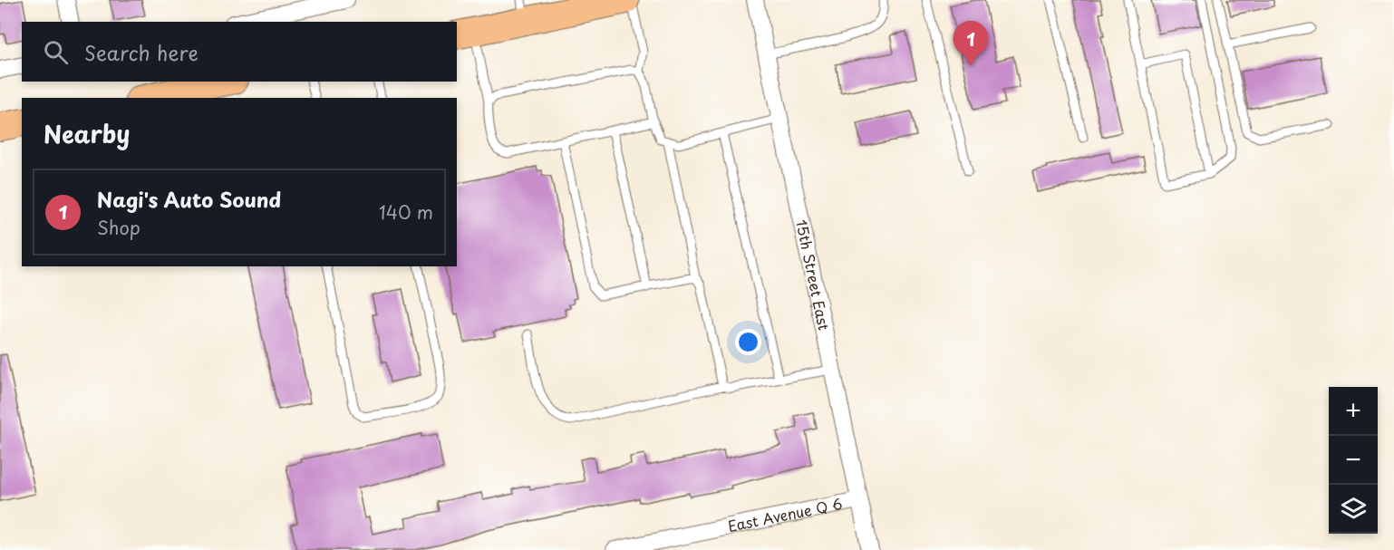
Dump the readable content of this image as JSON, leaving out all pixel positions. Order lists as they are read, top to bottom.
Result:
{
  "streets": {
    "street": ["15th Street East", "East Avenue Q 6"]
  },
  "crossings": [
    ["15th Street East", "East Avenue Q 6"]
  ],
  "page": {
    "pins": "1",
    "search": "Search here",
    "heading": "Nearby",
    "list": [
      {
        "mark": "1",
        "name": "Nagi's Auto Sound",
        "note": "Shop",
        "value": "140 m"
      }
    ],
    "map_buttons": ["+", "−"]
  }
}
